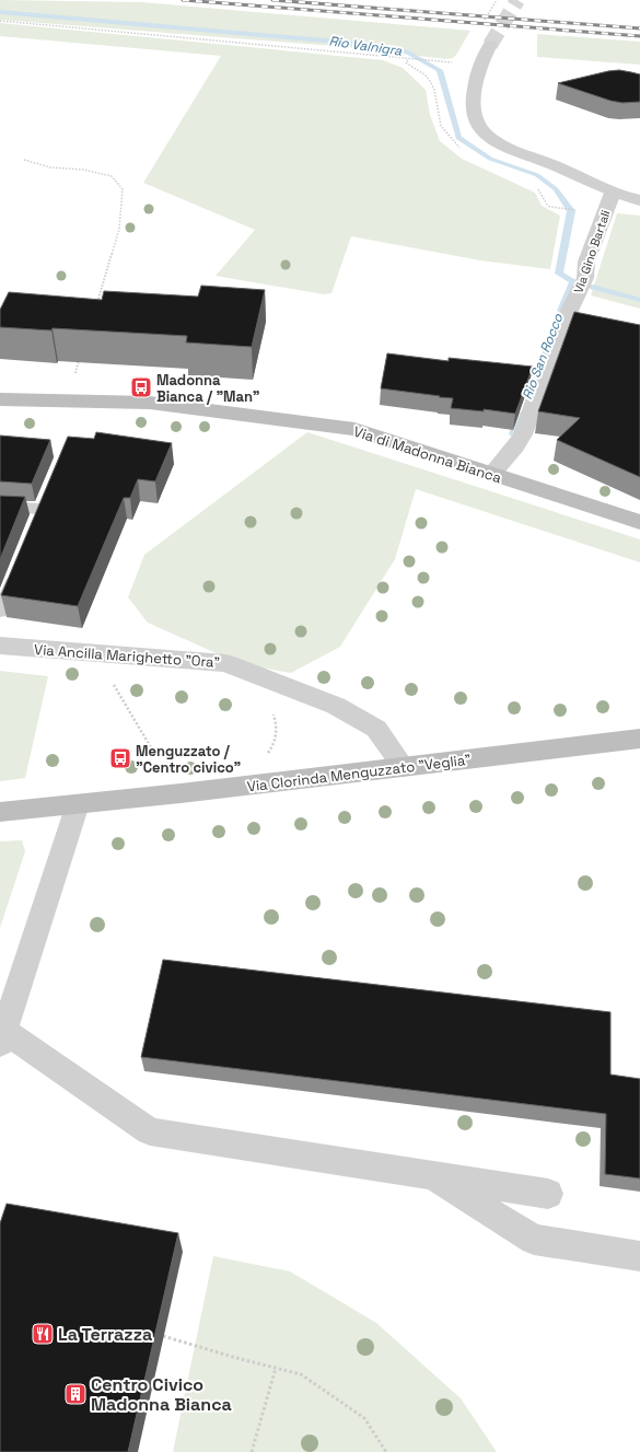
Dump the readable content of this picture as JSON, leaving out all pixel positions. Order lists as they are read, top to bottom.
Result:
{
  "streets": {
    "main road": ["Via di Madonna Bianca", "Via Clorinda Menguzzato \"Veglia\""],
    "street": ["Via Gino Bartali", "Via Ancilla Marighetto \"Ora\""]
  },
  "crossings": [
    ["Via Gino Bartali", "Via di Madonna Bianca"],
    ["Via Ancilla Marighetto \"Ora\"", "Via Clorinda Menguzzato \"Veglia\""]
  ],
  "water": ["Rio Valnigra", "Rio San Rocco"],
  "places": {
    "bus stop": ["Madonna Bianca / \"Man\"", "Menguzzato / \"Centro civico\""],
    "restaurant": ["La Terrazza"],
    "building": ["Centro Civico Madonna Bianca"]
  }
}
